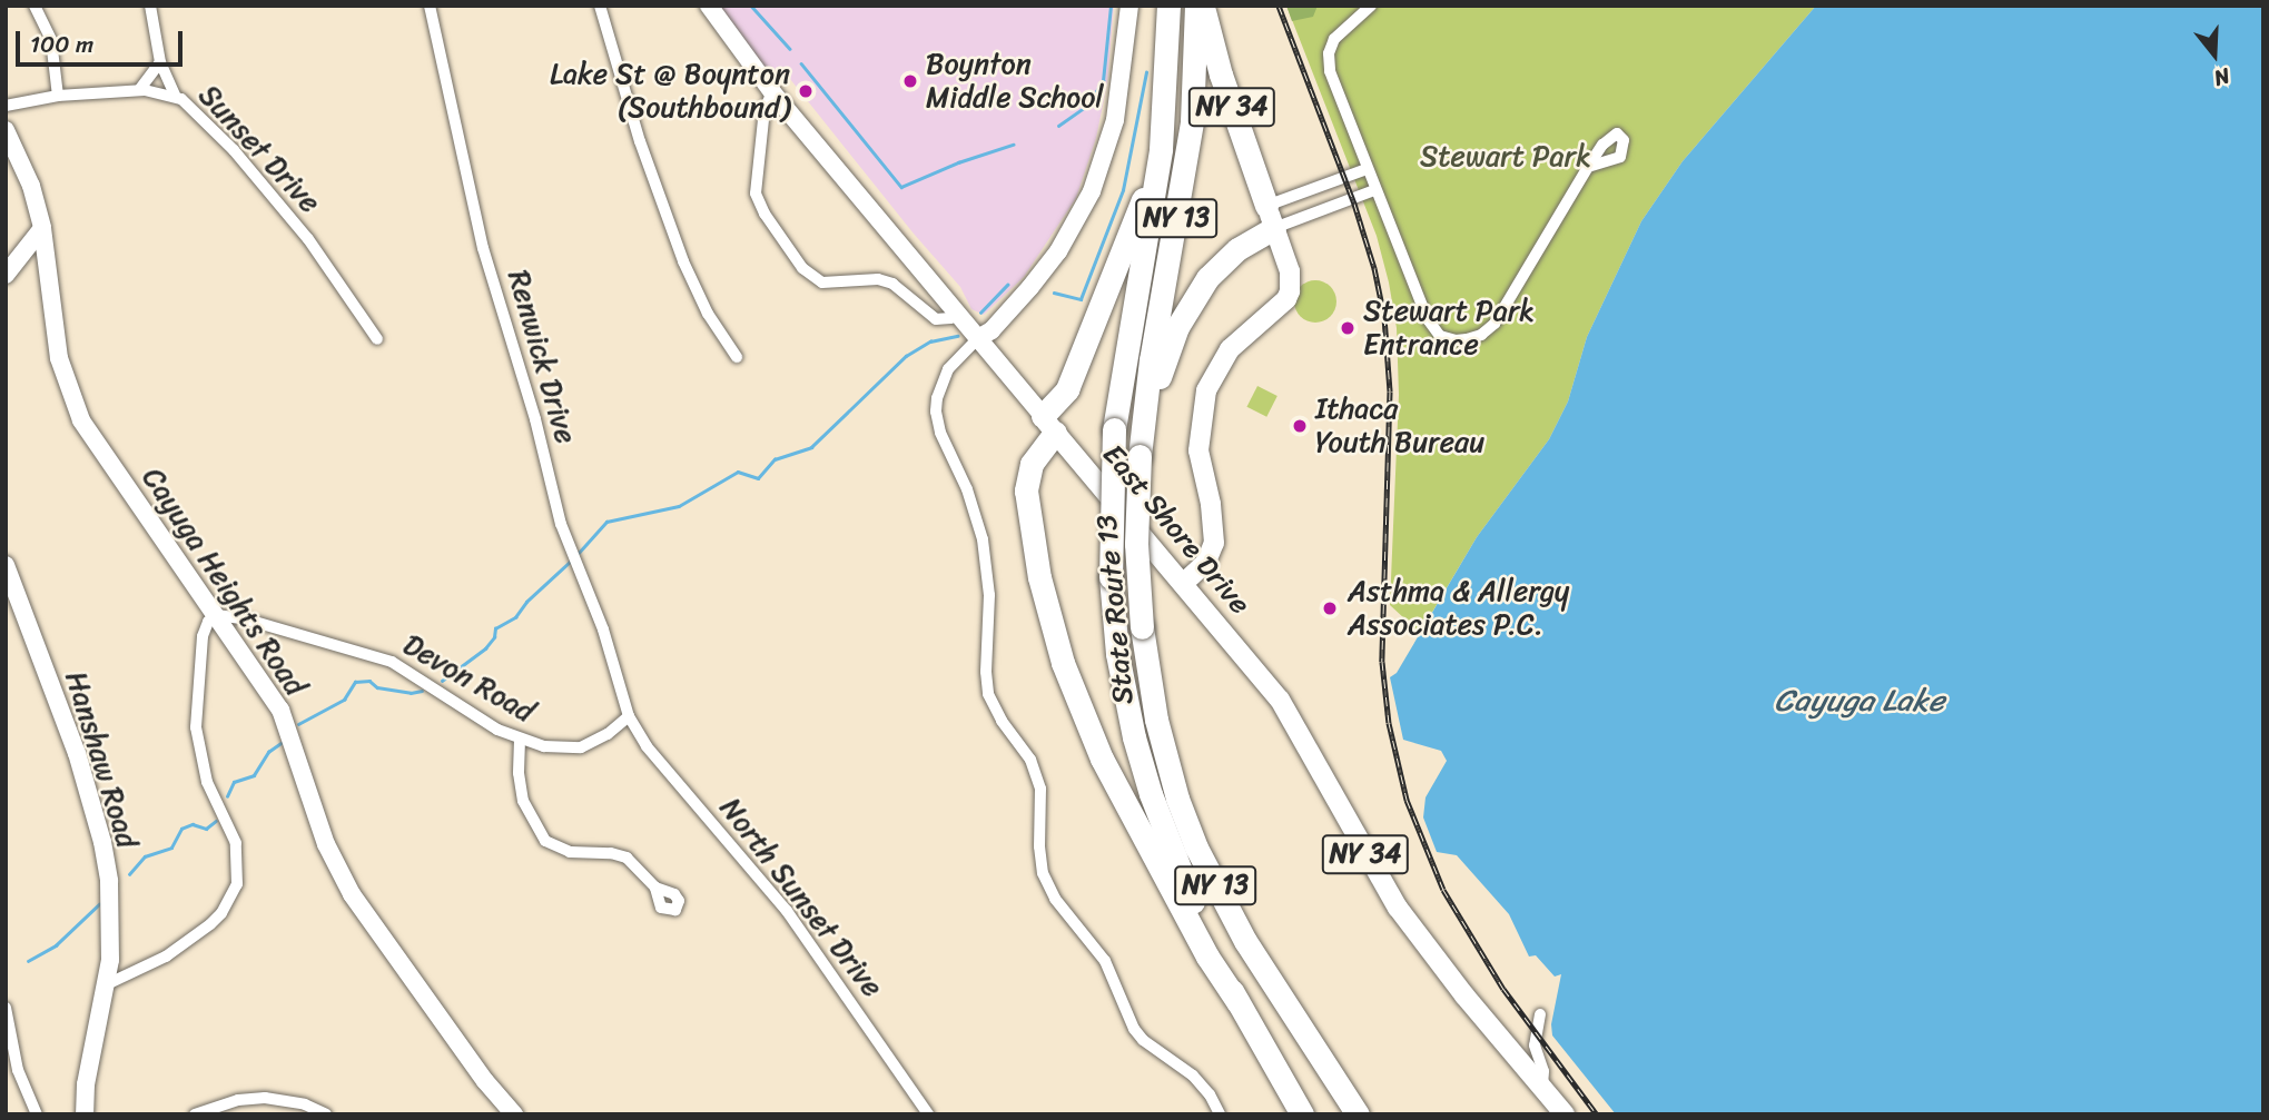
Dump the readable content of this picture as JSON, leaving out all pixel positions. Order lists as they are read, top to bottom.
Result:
{
  "streets": {
    "highway": ["NY 34", "NY 13", "State Route 13"],
    "main road": ["East Shore Drive"],
    "street": [
      "Sunset Drive",
      "Renwick Drive",
      "Cayuga Heights Road",
      "Devon Road",
      "Hanshaw Road",
      "North Sunset Drive"
    ]
  },
  "crossings": [
    ["NY 34", "East Shore Drive"],
    ["NY 34", "State Route 13"],
    ["Renwick Drive", "Devon Road"],
    ["Renwick Drive", "North Sunset Drive"],
    ["Cayuga Heights Road", "Devon Road"],
    ["Devon Road", "North Sunset Drive"]
  ],
  "water": ["Cayuga Lake"],
  "parks": ["Stewart Park"],
  "places": [
    "Boynton Middle School",
    "Lake St @ Boynton (Southbound)",
    "Stewart Park Entrance",
    "Ithaca Youth Bureau",
    "Asthma & Allergy Associates P.C."
  ],
  "scale_bar": "100 m",
  "north": "bottom"
}
